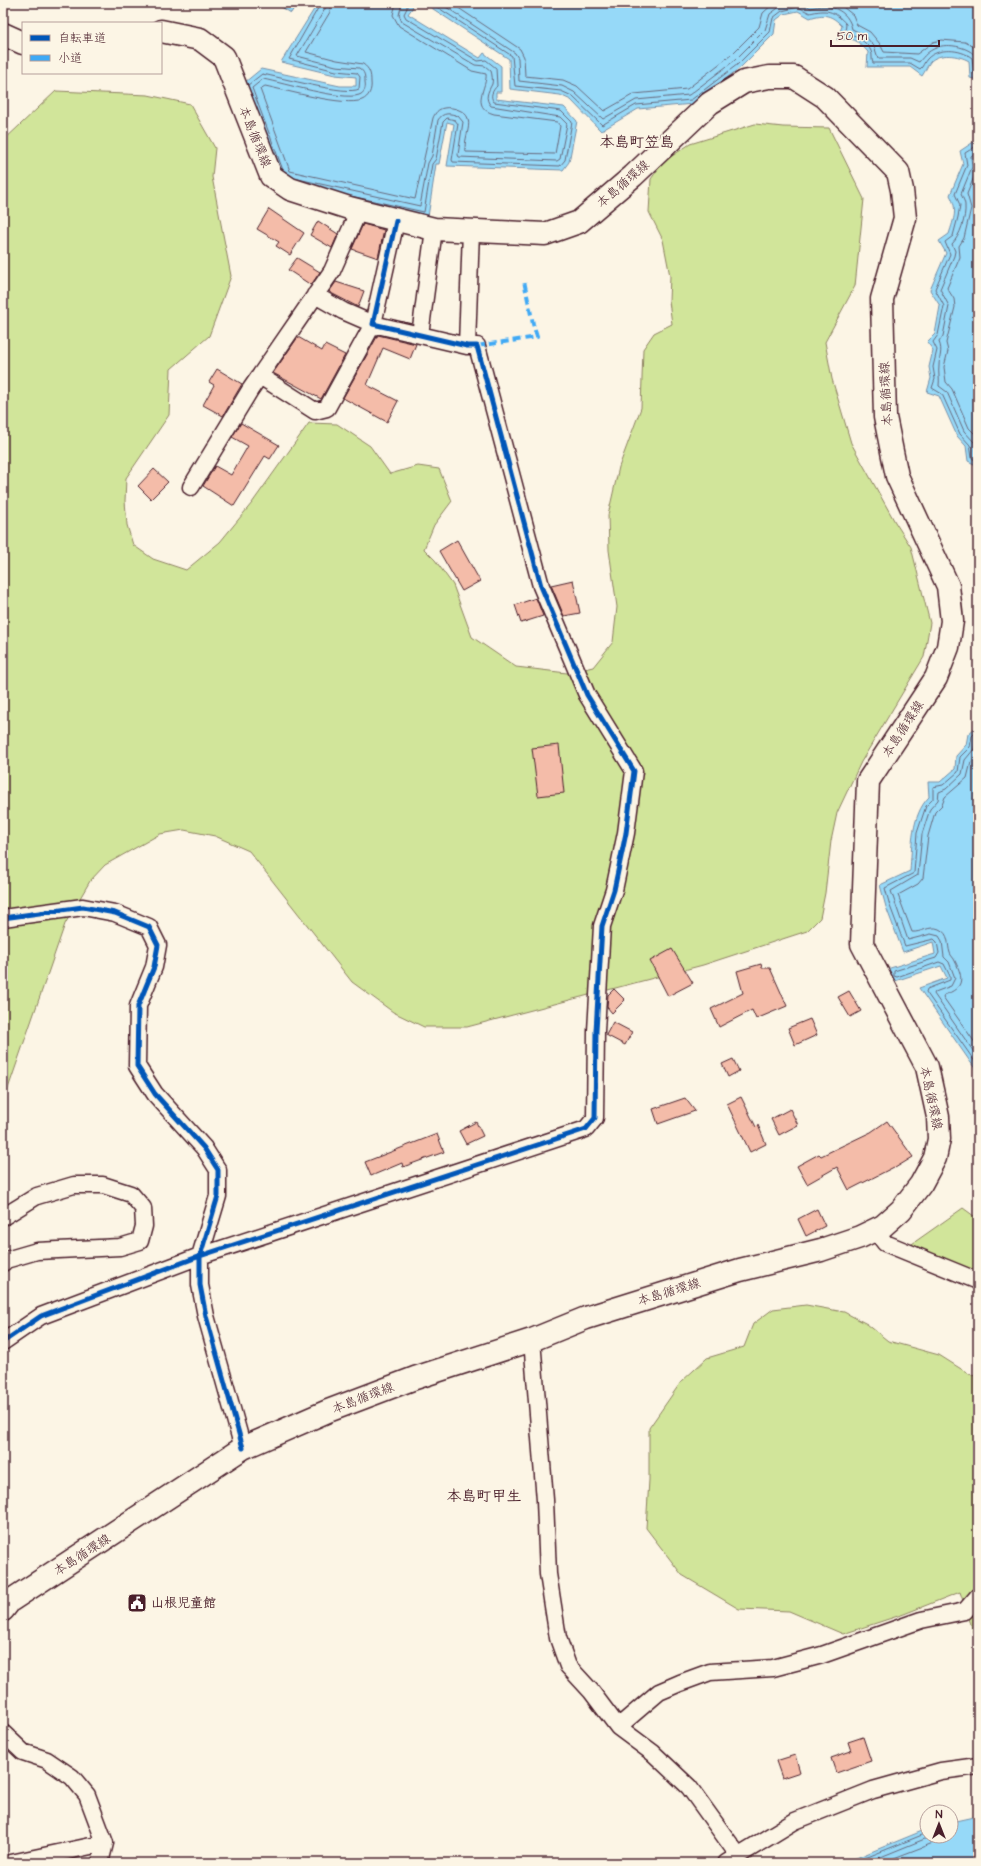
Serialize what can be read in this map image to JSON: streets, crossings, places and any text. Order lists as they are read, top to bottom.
{
  "streets": {
    "main road": ["本島循環線"]
  },
  "districts": ["本島町笠島", "本島町甲生"],
  "places": {
    "public building": ["山根児童館"]
  },
  "legend": ["自転車道", "小道"],
  "scale_bar": "50 m",
  "north": "top"
}
